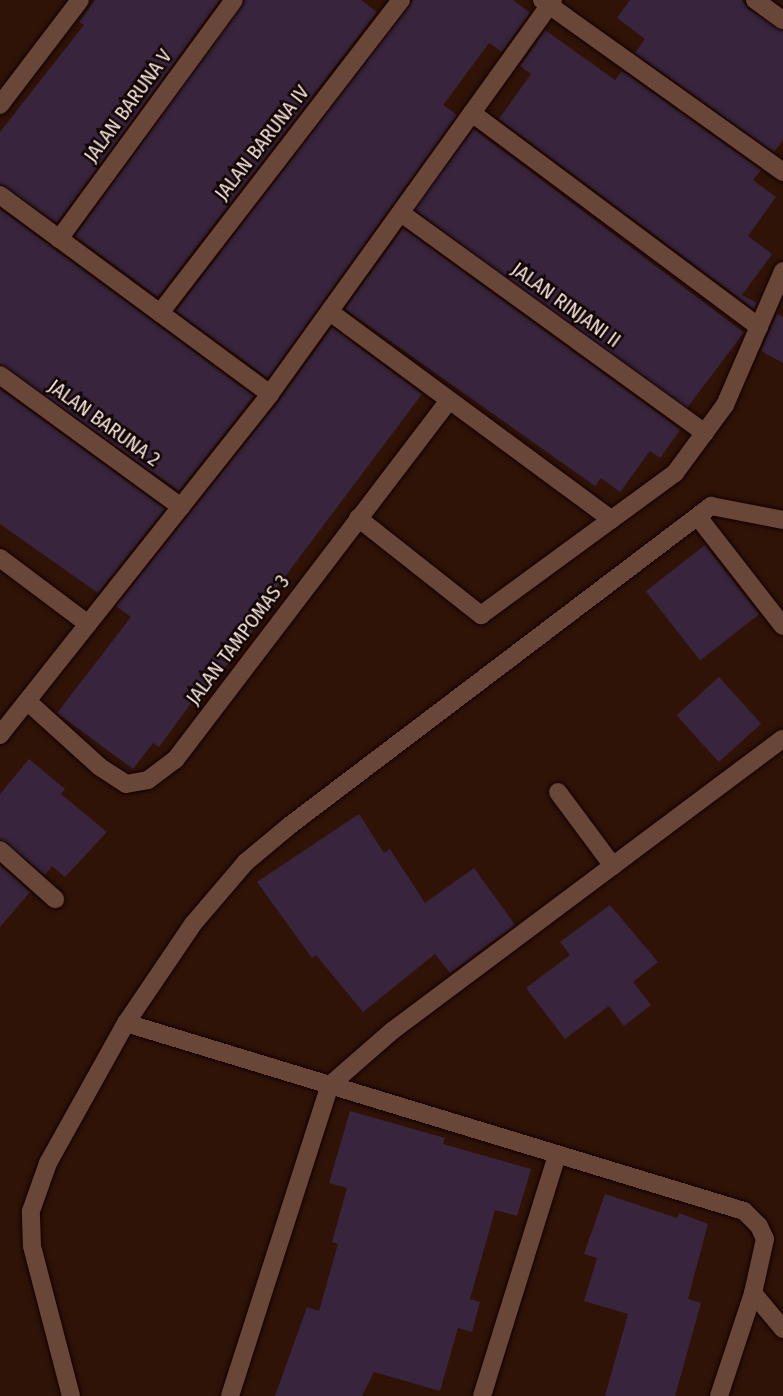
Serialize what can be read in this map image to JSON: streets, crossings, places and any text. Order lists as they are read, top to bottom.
{
  "streets": {
    "street": [
      "JALAN BARUNA V",
      "JALAN BARUNA IV",
      "JALAN RINJANI II",
      "JALAN BARUNA 2",
      "JALAN TAMPOMAS 3"
    ]
  }
}
